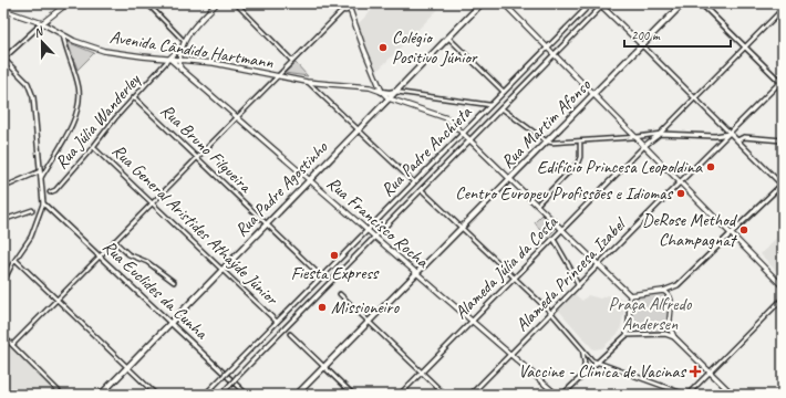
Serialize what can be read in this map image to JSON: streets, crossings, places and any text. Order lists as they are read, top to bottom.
{
  "streets": {
    "main road": [
      "Avenida Cândido Hartmann",
      "Rua Júlia Wanderley",
      "Rua Martim Afonso",
      "Rua Padre Agostinho",
      "Rua Francisco Rocha"
    ],
    "street": [
      "Rua Bruno Filgueira",
      "Rua Padre Anchieta",
      "Rua General Aristides Athaýde Júnior",
      "Alameda Júlia da Costa",
      "Alameda Princesa Izabel",
      "Rua Euclides da Cunha"
    ]
  },
  "crossings": [
    ["Avenida Cândido Hartmann", "Rua Júlia Wanderley"],
    ["Avenida Cândido Hartmann", "Rua Francisco Rocha"],
    ["Rua Júlia Wanderley", "Rua Bruno Filgueira"],
    ["Rua Júlia Wanderley", "Rua Francisco Rocha"],
    ["Rua Júlia Wanderley", "Rua General Aristides Athaýde Júnior"],
    ["Rua Martim Afonso", "Rua Francisco Rocha"],
    ["Rua Bruno Filgueira", "Rua Padre Agostinho"],
    ["Rua Padre Anchieta", "Rua Francisco Rocha"],
    ["Rua Padre Anchieta", "Rua General Aristides Athaýde Júnior"],
    ["Rua Padre Agostinho", "Rua Francisco Rocha"],
    ["Rua Padre Agostinho", "Rua General Aristides Athaýde Júnior"],
    ["Rua Padre Agostinho", "Rua Euclides da Cunha"],
    ["Rua Francisco Rocha", "Alameda Júlia da Costa"],
    ["Rua Francisco Rocha", "Alameda Princesa Izabel"]
  ],
  "parks": ["Praça Alfredo Andersen"],
  "places": {
    "other": [
      "Colégio Positivo Júnior",
      "Edifício Princesa Leopoldina",
      "Centro Europeu Profissões e Idiomas",
      "DeRose Method Champagnat",
      "Fiesta Express",
      "Missioneiro"
    ],
    "health": ["Vaccine - Clinica de Vacinas"]
  },
  "scale_bar": "200 m",
  "north": "top"
}
